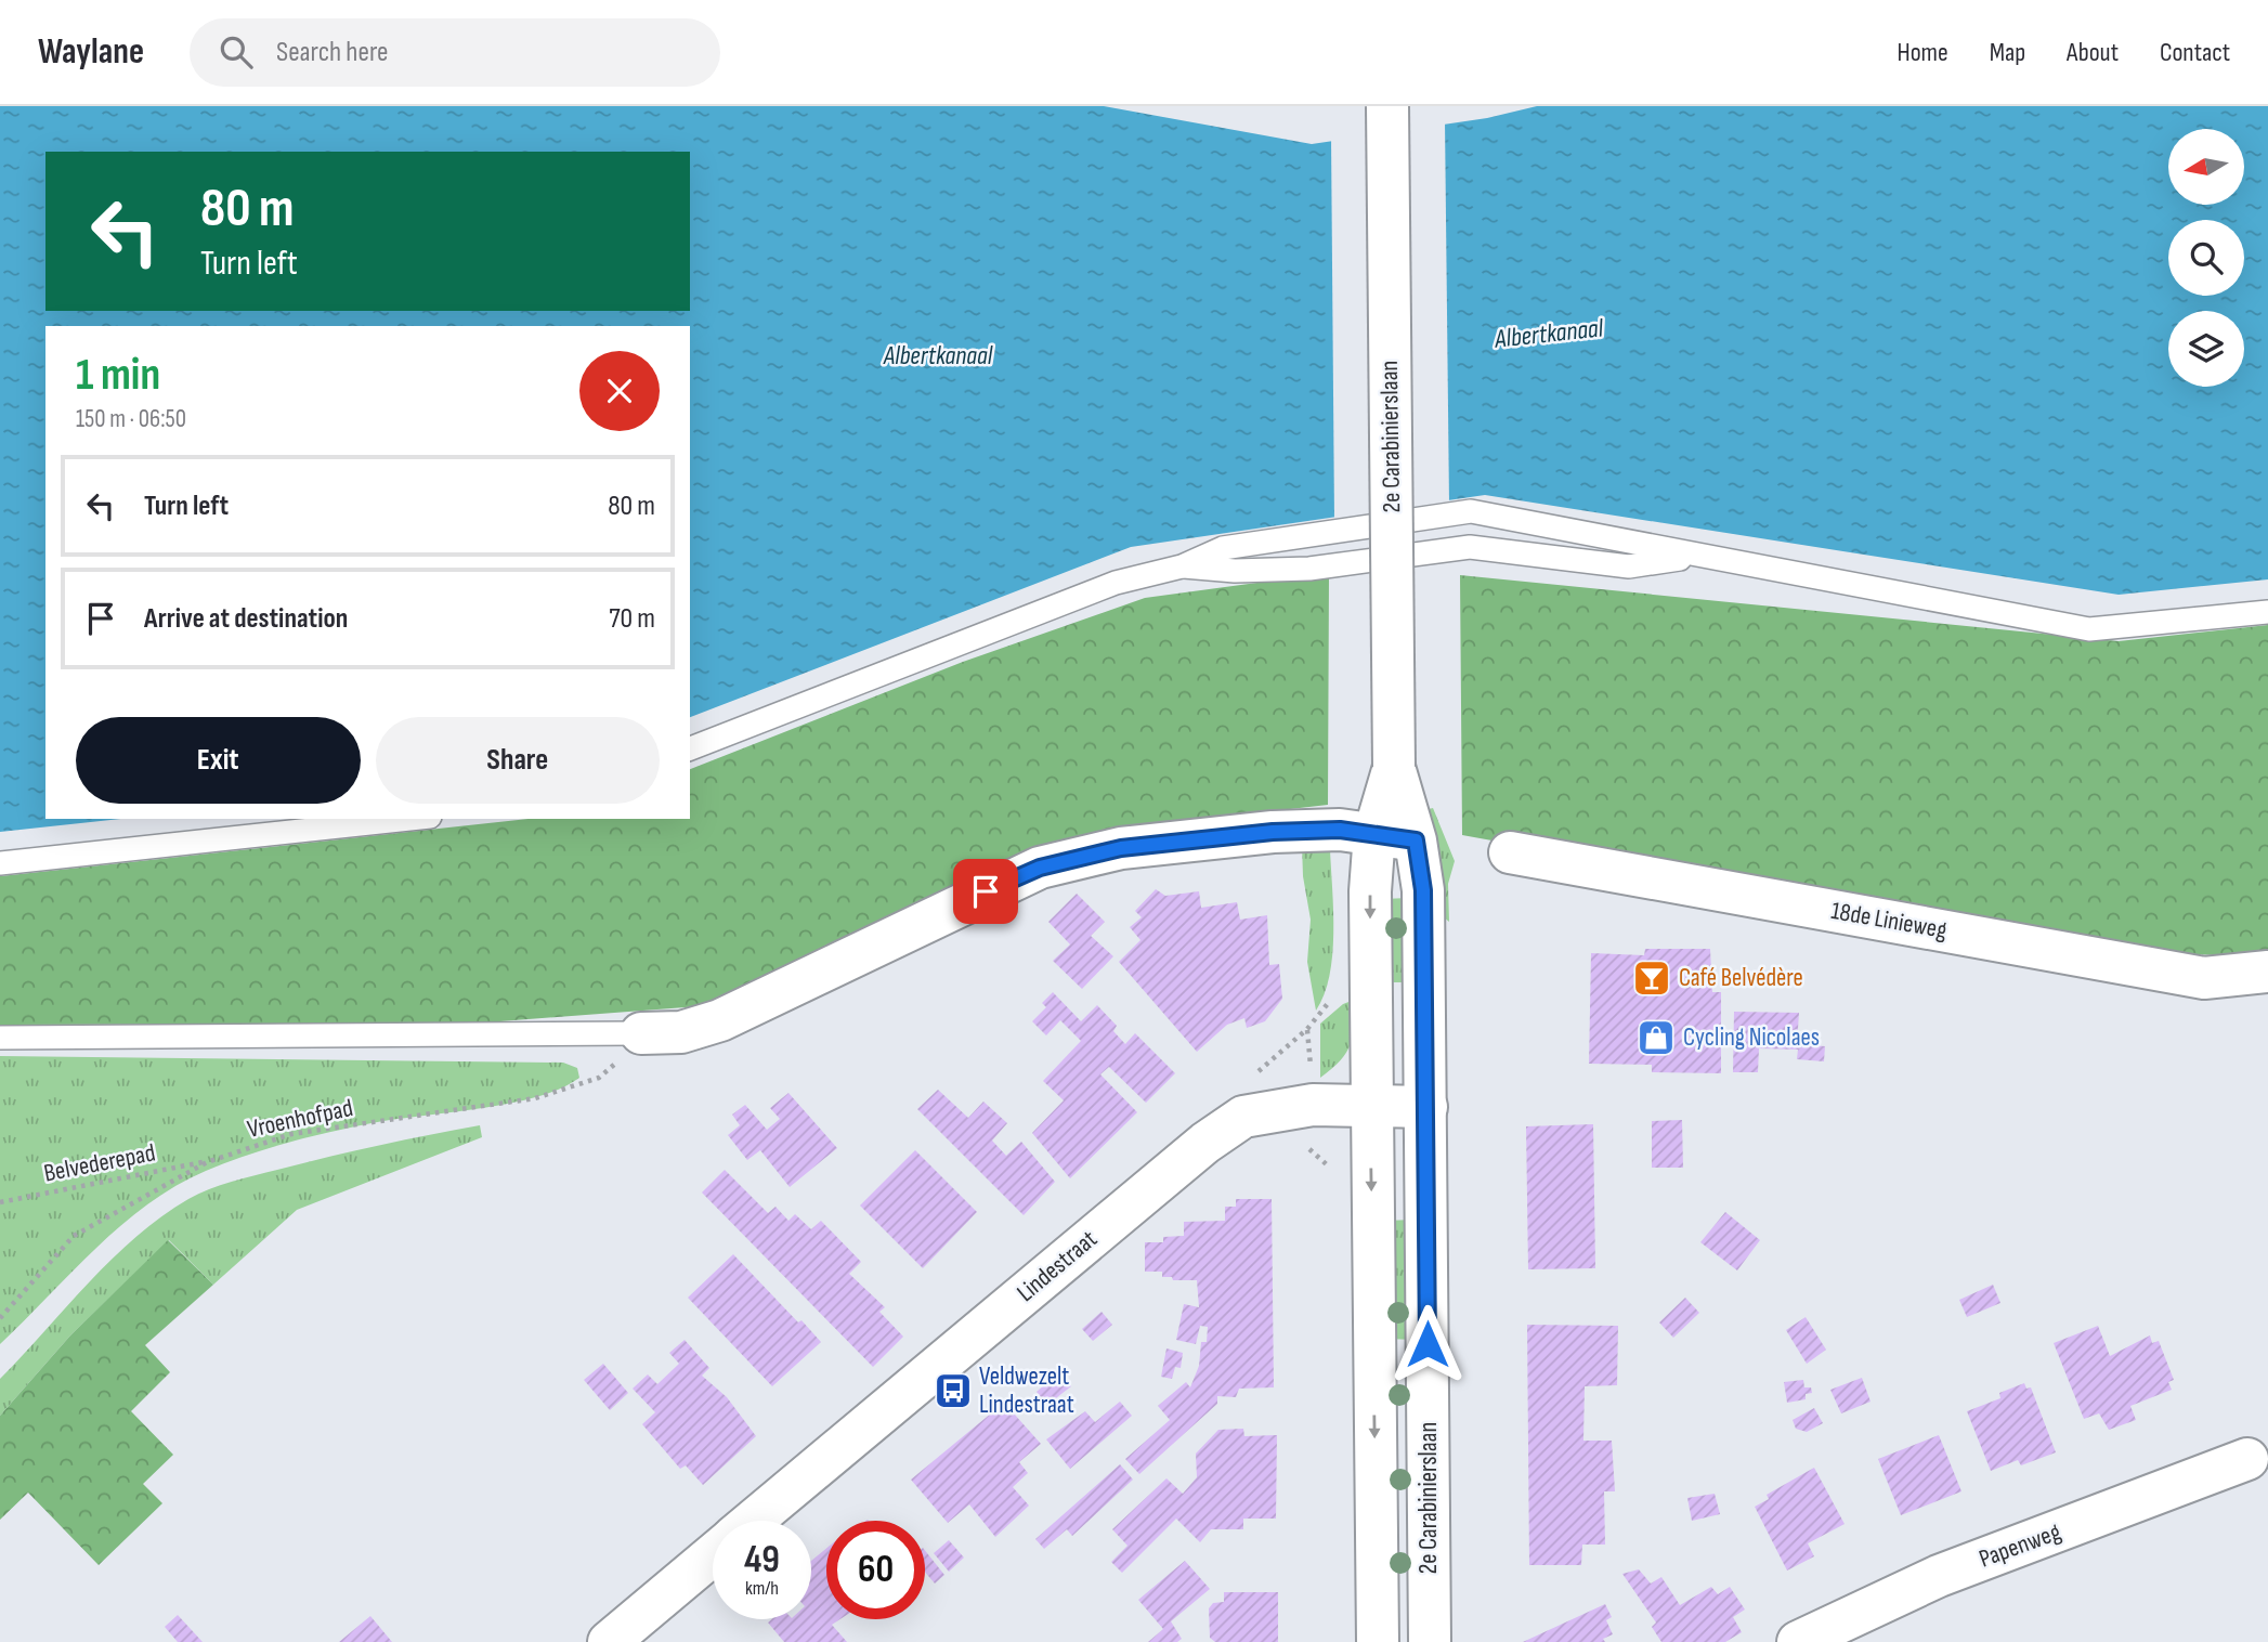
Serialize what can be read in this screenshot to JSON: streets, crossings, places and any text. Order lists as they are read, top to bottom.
{
  "streets": {
    "street": [
      "2e Carabinierslaan",
      "18de Linieweg",
      "Lindestraat",
      "Papenweg"
    ],
    "path": ["Vroenhofpad", "Belvederepad"]
  },
  "crossings": [
    ["2e Carabinierslaan", "Lindestraat"],
    ["Vroenhofpad", "Belvederepad"]
  ],
  "water": ["Albertkanaal"],
  "places": {
    "bar": ["Café Belvédère"],
    "shop": ["Cycling Nicolaes"],
    "bus stop": ["Veldwezelt Lindestraat"]
  },
  "north": "left",
  "page": {
    "header": "Waylane",
    "search": "Search here",
    "nav": [
      "Home",
      "Map",
      "About",
      "Contact"
    ],
    "turn": ["80 m", "Turn left"],
    "heading": ["1 min", "150 m · 06:50"],
    "list": [
      {
        "name": "Turn left",
        "value": "80 m"
      },
      {
        "name": "Arrive at destination",
        "value": "70 m"
      }
    ],
    "buttons": ["Exit", "Share"],
    "speed": "49 km/h",
    "limit": "60"
  }
}
